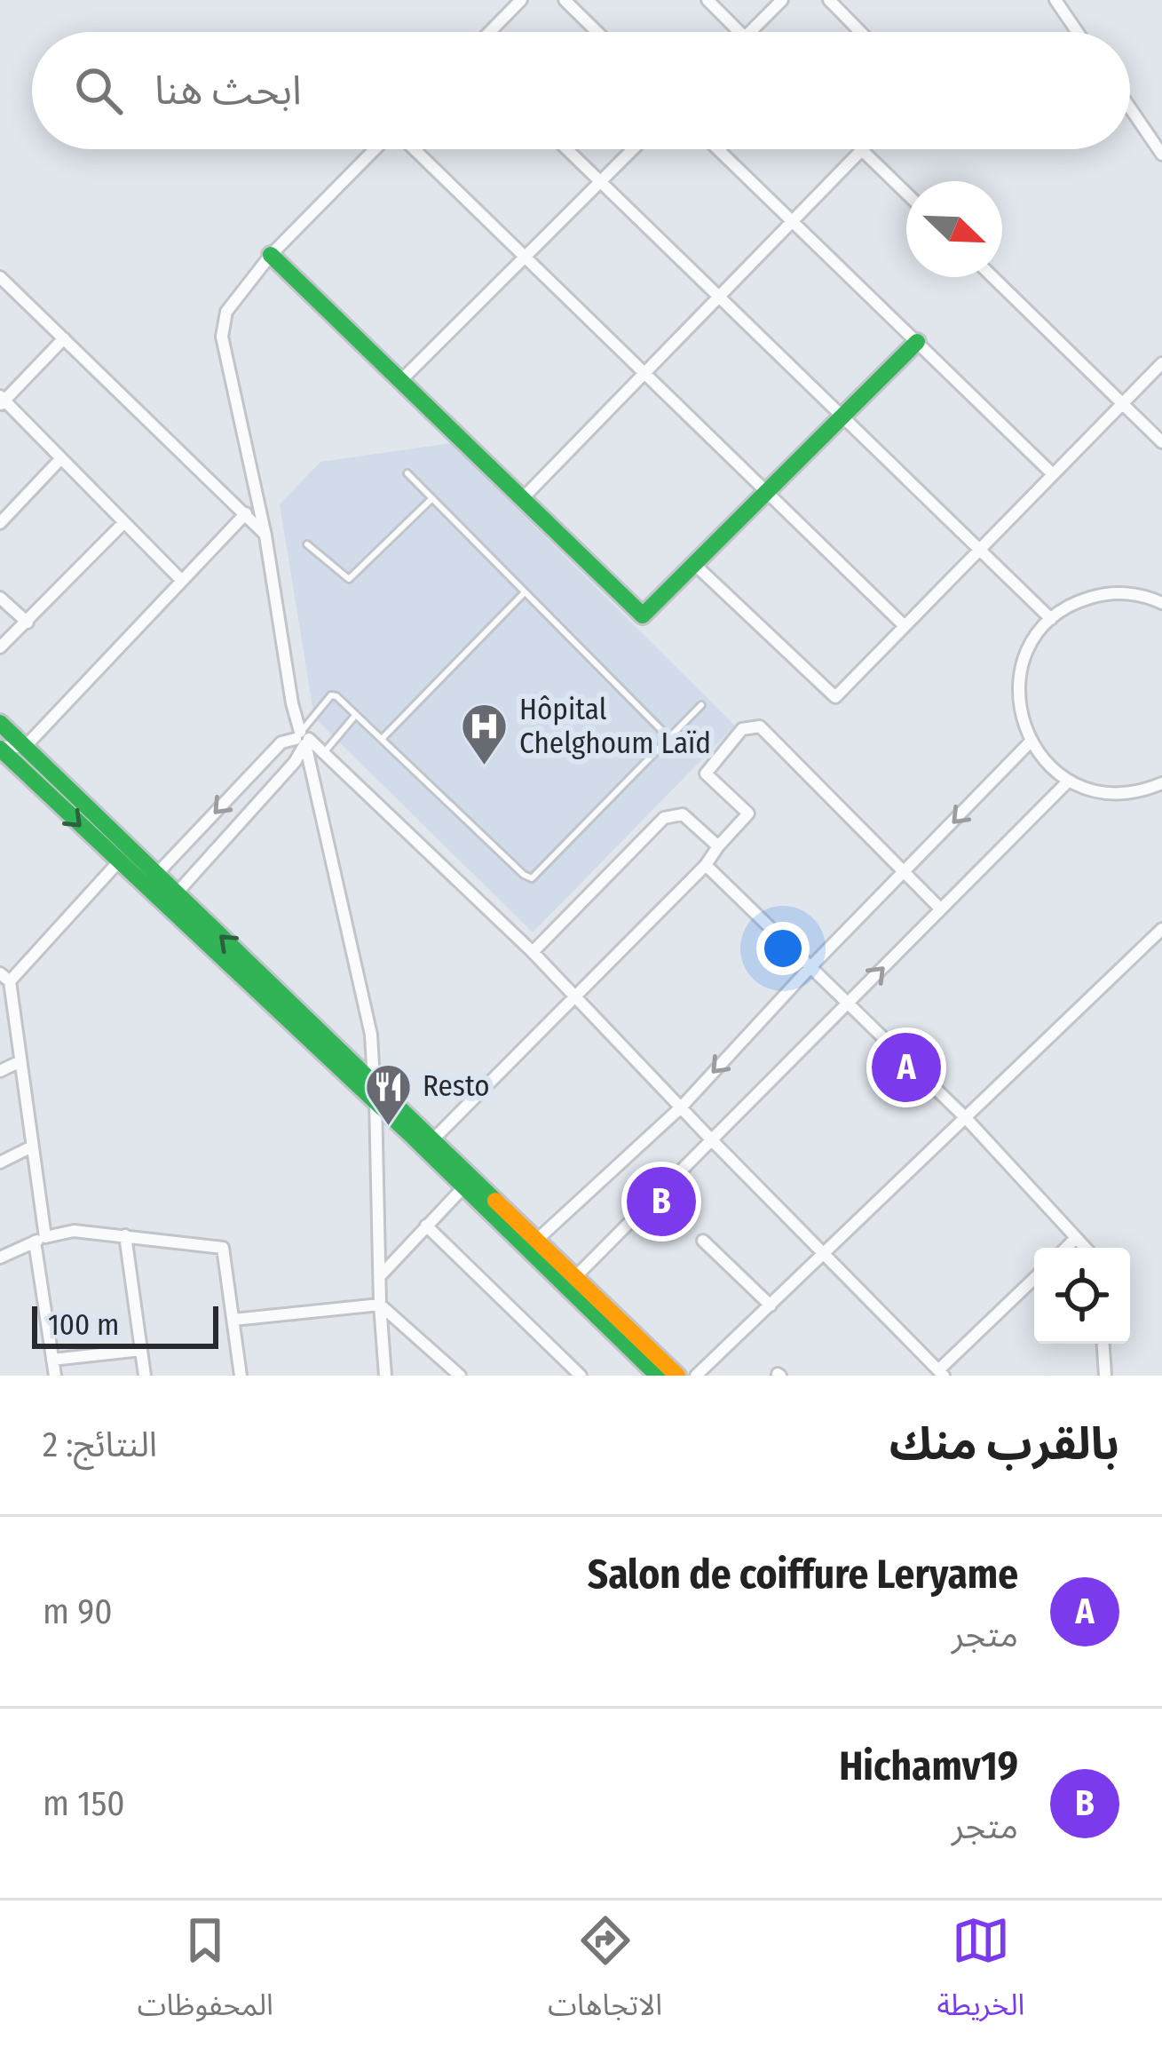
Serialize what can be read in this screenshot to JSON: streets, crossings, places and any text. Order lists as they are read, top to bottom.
{
  "places": {
    "hospital": ["Hôpital Chelghoum Laïd"],
    "restaurant": ["Resto"]
  },
  "scale_bar": "100 m",
  "north": "bottom right",
  "page": {
    "search": "ابحث هنا",
    "pins": ["A", "B"],
    "scale": "100 m",
    "heading": ["بالقرب منك", "النتائج: 2"],
    "list": [
      {
        "mark": "A",
        "name": "Salon de coiffure Leryame",
        "note": "متجر",
        "value": "90 m"
      },
      {
        "mark": "B",
        "name": "Hichamv19",
        "note": "متجر",
        "value": "150 m"
      }
    ],
    "nav": ["الخريطة", "الاتجاهات", "المحفوظات"]
  }
}
